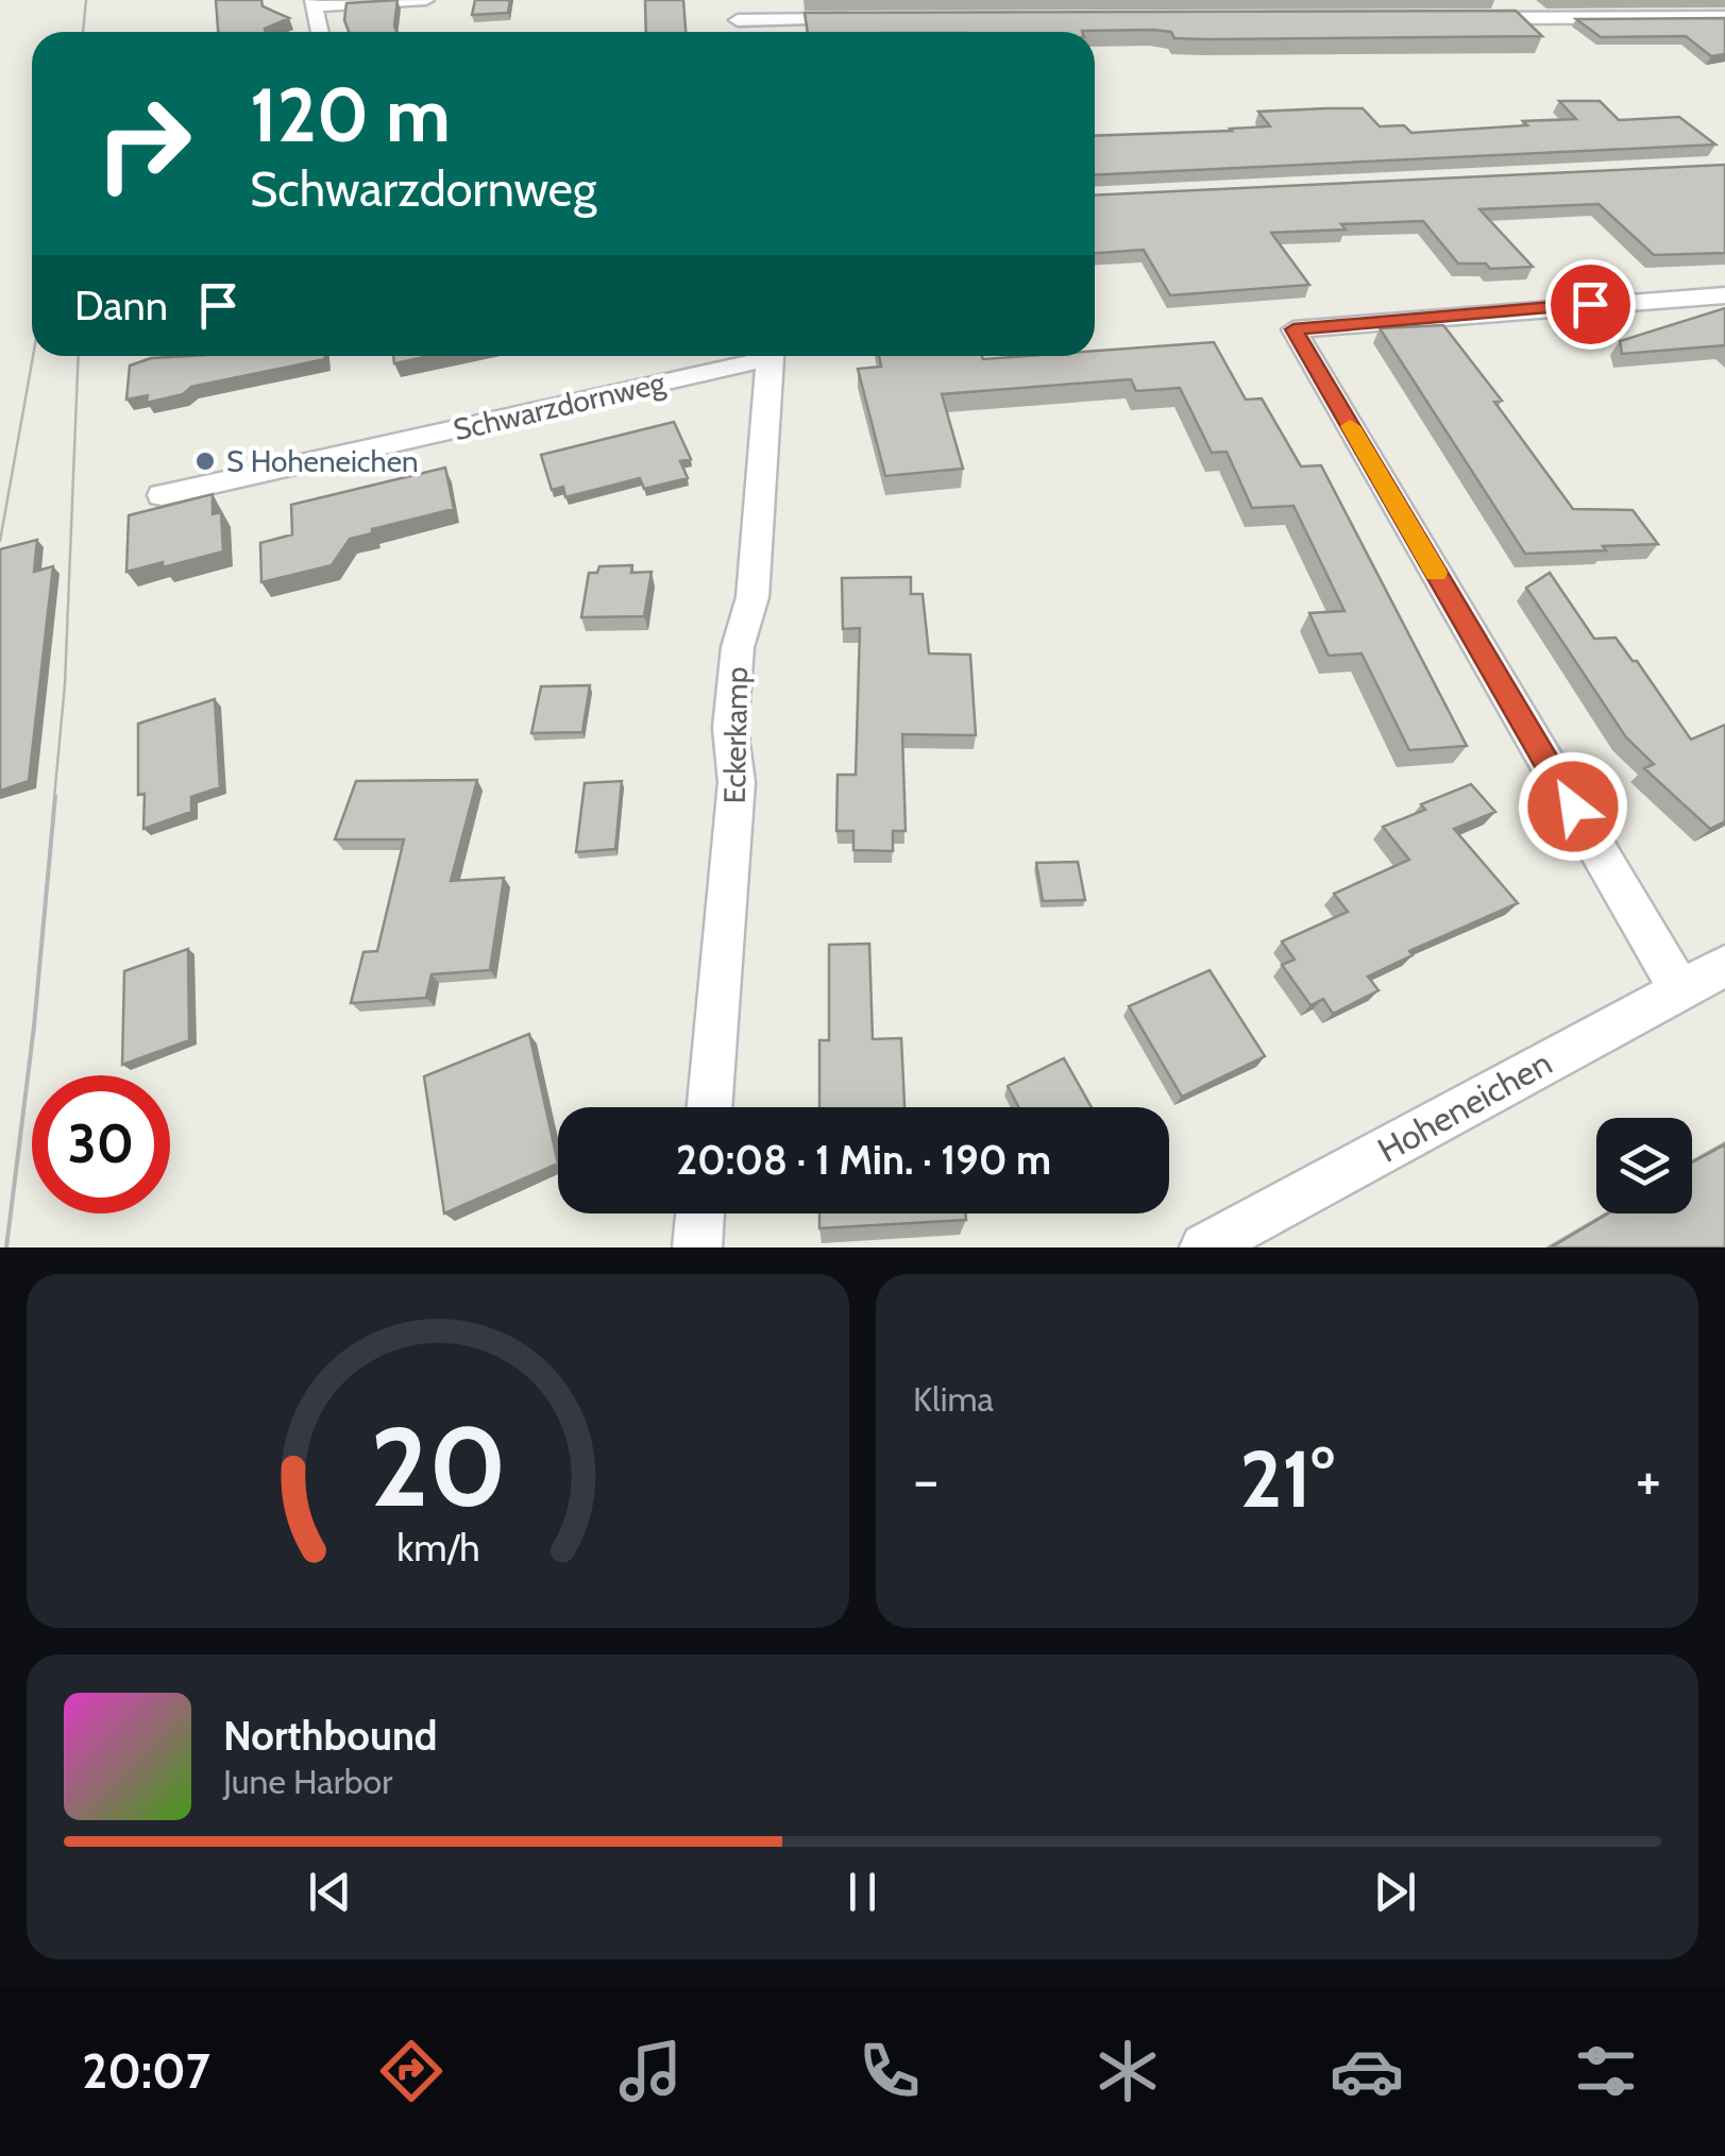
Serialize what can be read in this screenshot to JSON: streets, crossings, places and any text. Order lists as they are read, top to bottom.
{
  "streets": {
    "street": ["Schwarzdornweg", "Eckerkamp", "Hoheneichen"]
  },
  "places": ["S Hoheneichen"],
  "page": {
    "turn": ["120 m", "Schwarzdornweg"],
    "then": "Dann",
    "limit": "30",
    "trip": "20:08 · 1 Min. · 190 m",
    "tile": "Klima",
    "heat": ["−", "21°", "+"],
    "song": ["Northbound", "June Harbor"],
    "tabs": "20:07",
    "gauge": ["20", "km/h"]
  }
}
